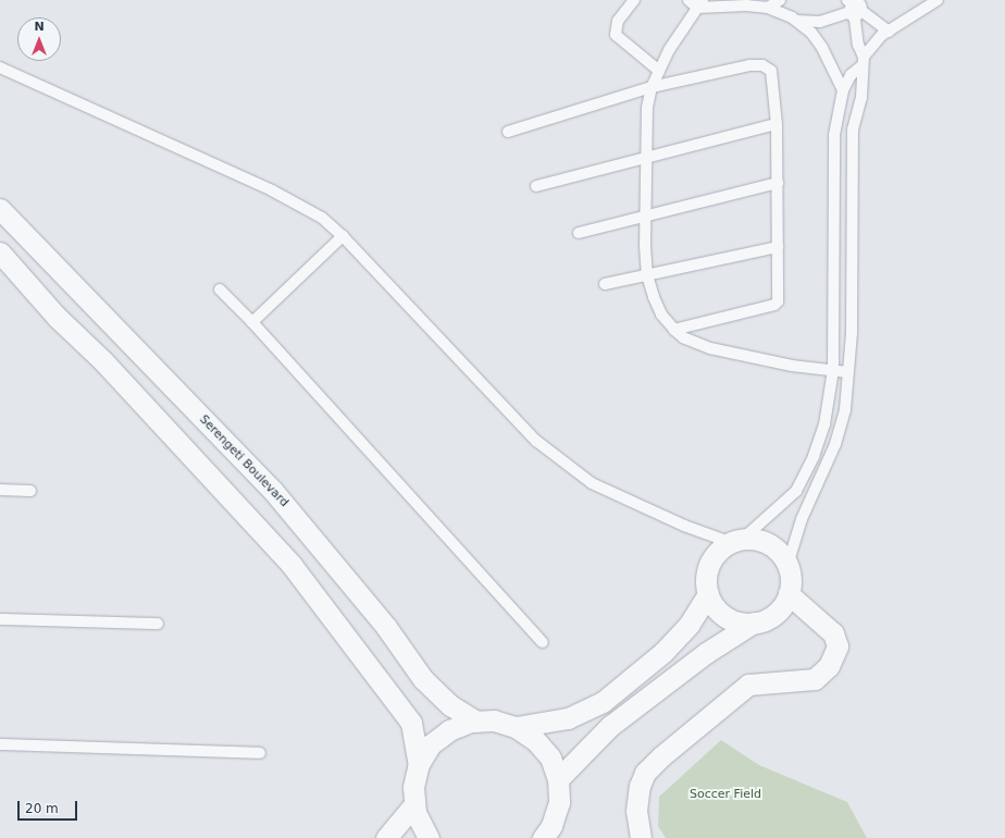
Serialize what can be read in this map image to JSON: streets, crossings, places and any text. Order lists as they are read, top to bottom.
{
  "streets": {
    "street": ["Serengeti Boulevard"]
  },
  "parks": ["Soccer Field"],
  "scale_bar": "20 m",
  "north": "top"
}
